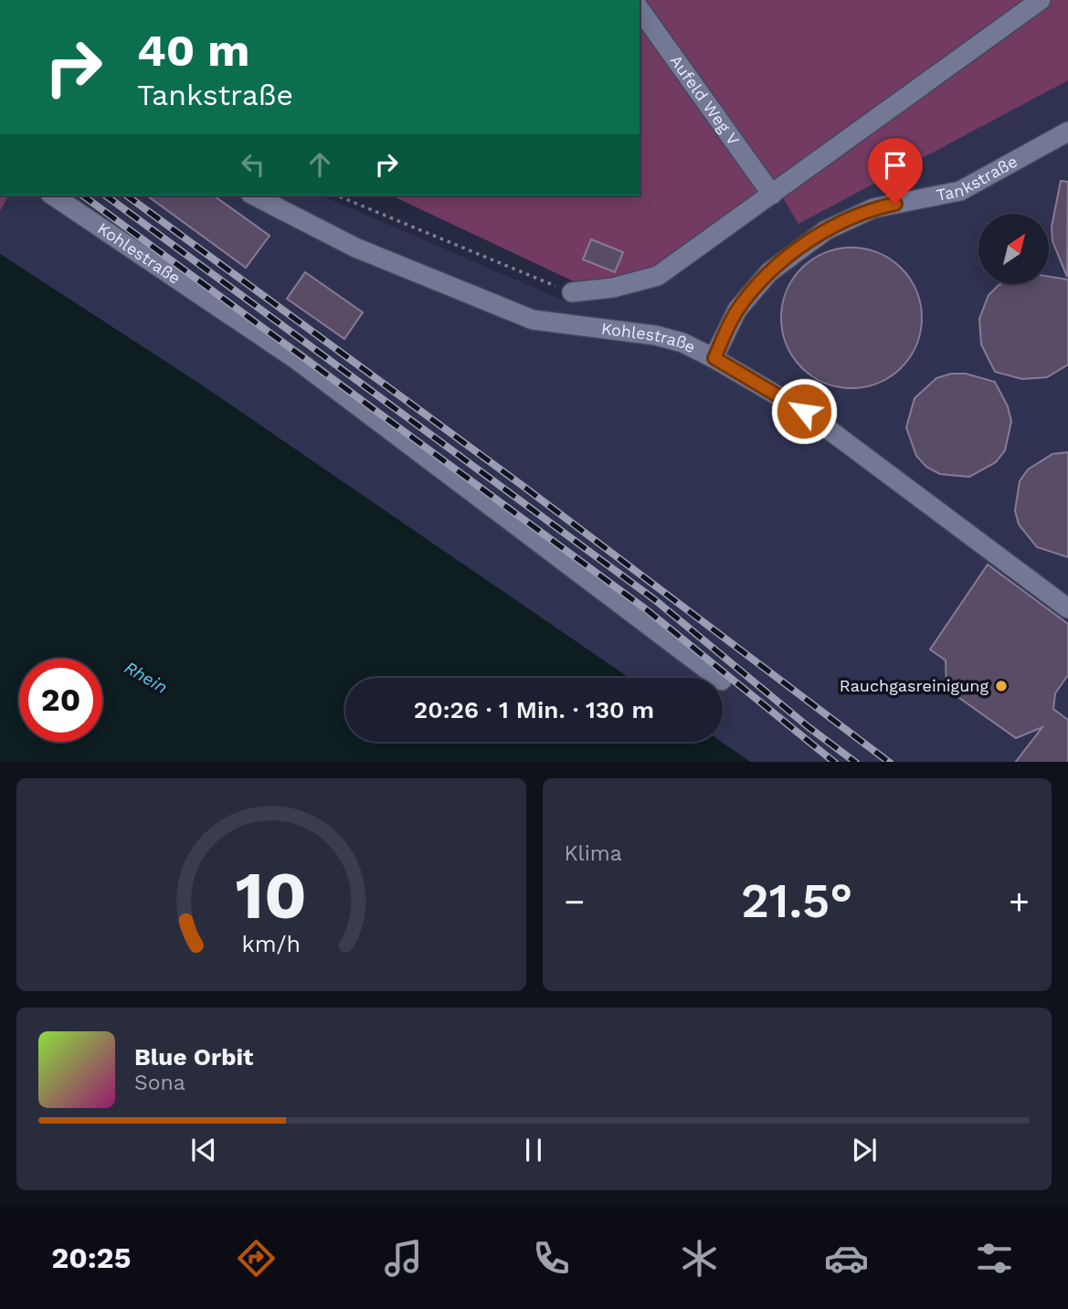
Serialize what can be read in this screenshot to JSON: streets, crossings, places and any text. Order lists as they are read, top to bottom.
{
  "streets": {
    "lane": ["Aufeld Weg V", "Tankstraße", "Kohlestraße"]
  },
  "crossings": [
    ["Tankstraße", "Kohlestraße"]
  ],
  "water": ["Rhein"],
  "places": ["Rauchgasreinigung"],
  "north": "top right",
  "page": {
    "turn": ["40 m", "Tankstraße"],
    "limit": "20",
    "trip": "20:26 · 1 Min. · 130 m",
    "tile": "Klima",
    "heat": ["−", "21.5°", "+"],
    "song": ["Blue Orbit", "Sona"],
    "tabs": "20:25",
    "gauge": ["10", "km/h"]
  }
}
